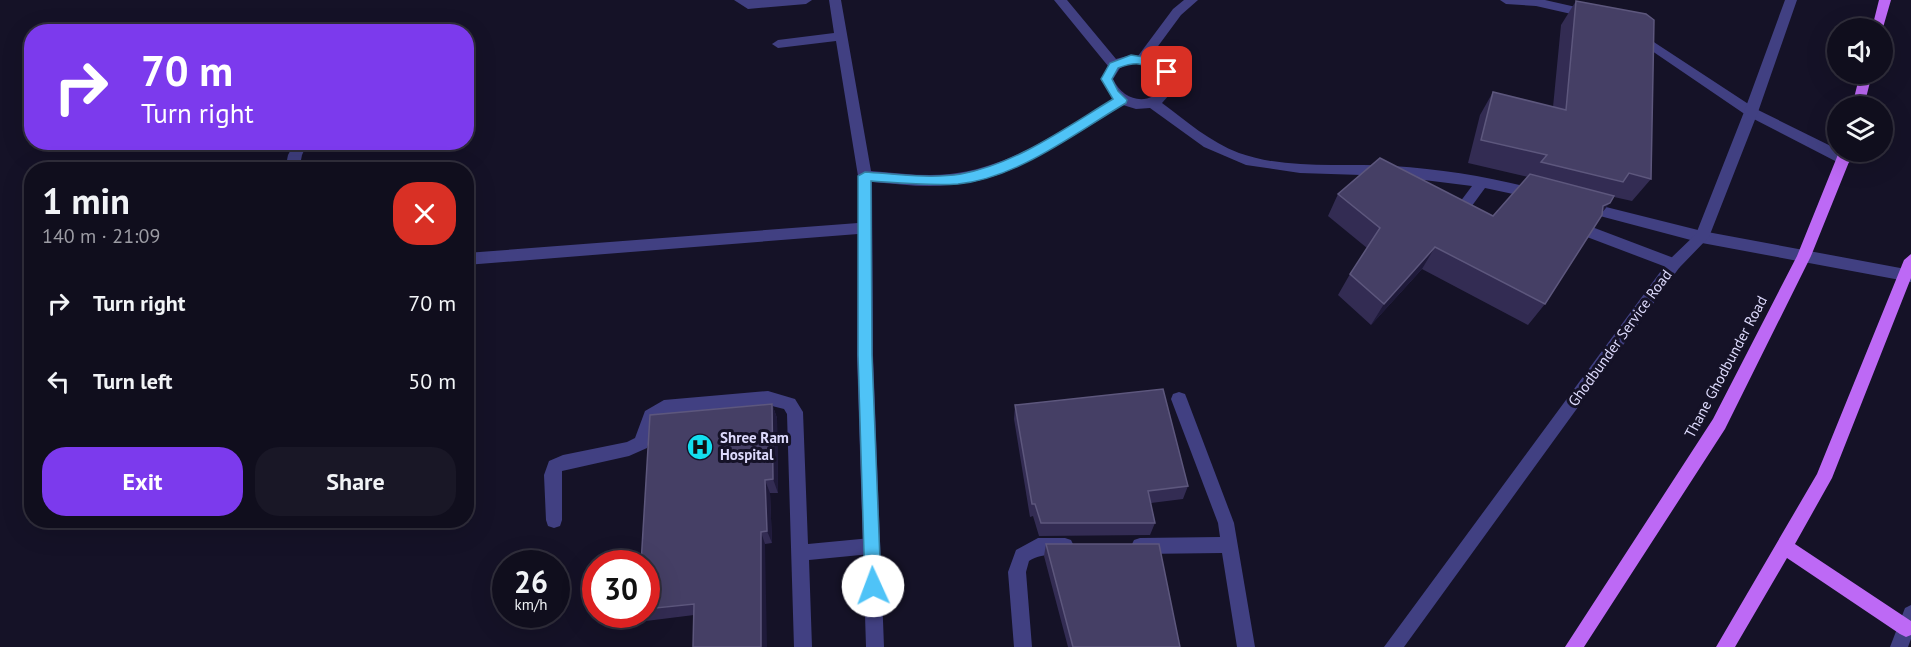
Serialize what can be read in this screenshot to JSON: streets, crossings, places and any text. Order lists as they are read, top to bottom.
{
  "streets": {
    "main road": ["Thane Ghodbunder Road"],
    "street": ["Ghodbunder Service Road"]
  },
  "places": {
    "hospital": ["Shree Ram Hospital"]
  },
  "page": {
    "turn": ["70 m", "Turn right"],
    "heading": ["1 min", "140 m · 21:09"],
    "list": [
      {
        "name": "Turn right",
        "value": "70 m"
      },
      {
        "name": "Turn left",
        "value": "50 m"
      }
    ],
    "buttons": ["Exit", "Share"],
    "speed": "26 km/h",
    "limit": "30"
  }
}
